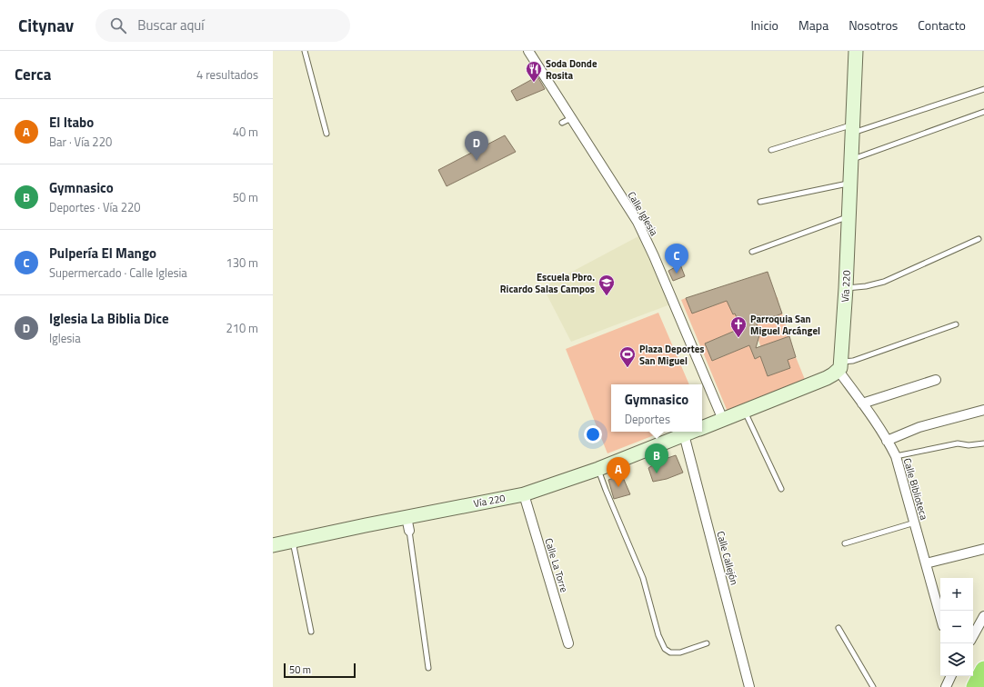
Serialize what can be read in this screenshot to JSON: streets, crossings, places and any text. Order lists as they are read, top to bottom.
{
  "streets": {
    "main road": ["Vía 220"],
    "street": [
      "Calle Iglesia",
      "Calle Biblioteca",
      "Calle Callejón",
      "Calle La Torre"
    ]
  },
  "crossings": [
    ["Calle Iglesia", "Vía 220"],
    ["Vía 220", "Calle Biblioteca"],
    ["Vía 220", "Calle Callejón"],
    ["Vía 220", "Calle La Torre"]
  ],
  "places": {
    "restaurant": ["Soda Donde Rosita"],
    "school or university": ["Escuela Pbro. Ricardo Salas Campos"],
    "church": ["Parroquia San Miguel Arcángel"],
    "sports": ["Plaza Deportes San Miguel"]
  },
  "scale_bar": "50 m",
  "page": {
    "header": "Citynav",
    "search": "Buscar aquí",
    "nav": [
      "Inicio",
      "Mapa",
      "Nosotros",
      "Contacto"
    ],
    "heading": ["Cerca", "4 resultados"],
    "list": [
      {
        "mark": "A",
        "name": "El Itabo",
        "note": "Bar · Vía 220",
        "value": "40 m"
      },
      {
        "mark": "B",
        "name": "Gymnasico",
        "note": "Deportes · Vía 220",
        "value": "50 m"
      },
      {
        "mark": "C",
        "name": "Pulpería El Mango",
        "note": "Supermercado · Calle Iglesia",
        "value": "130 m"
      },
      {
        "mark": "D",
        "name": "Iglesia La Biblia Dice",
        "note": "Iglesia",
        "value": "210 m"
      }
    ],
    "pins": [
      "D",
      "C",
      "B",
      "A"
    ],
    "popup": ["Gymnasico", "Deportes"],
    "map_buttons": ["+", "−"],
    "scale": "50 m"
  }
}
